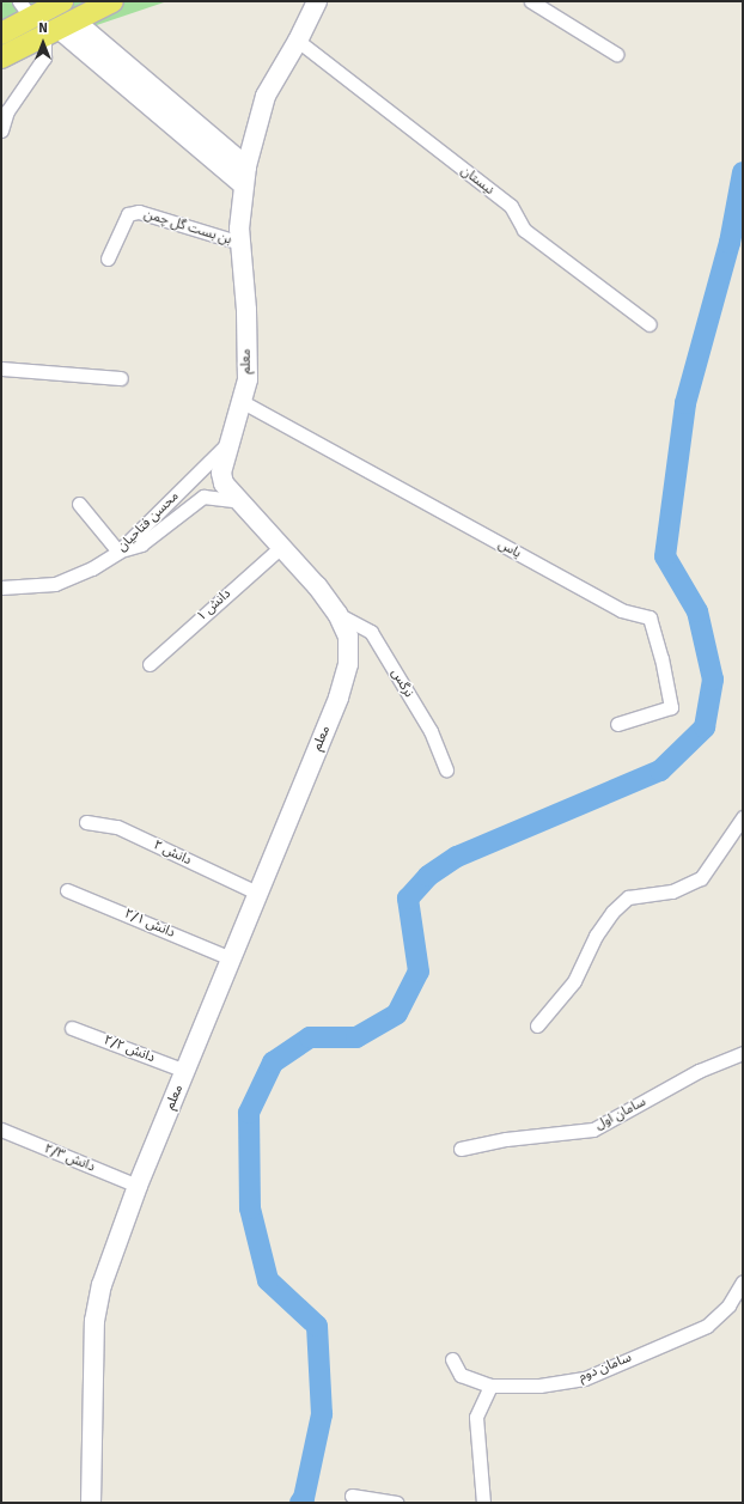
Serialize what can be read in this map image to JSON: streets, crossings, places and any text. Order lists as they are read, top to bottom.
{
  "streets": {
    "main road": ["معلم"],
    "street": [
      "نیستان",
      "بن بست گل چمن",
      "محسن فتاحیان",
      "یاس",
      "دانش ۱",
      "نرگس",
      "دانش ۲",
      "دانش ۲/۱",
      "دانش ۲/۲",
      "سامان اول",
      "دانش ۲/۳",
      "سامان دوم"
    ]
  },
  "crossings": [
    ["نیستان", "معلم"],
    ["بن بست گل چمن", "معلم"],
    ["معلم", "محسن فتاحیان"],
    ["معلم", "یاس"],
    ["معلم", "دانش ۱"],
    ["معلم", "نرگس"],
    ["معلم", "دانش ۲"],
    ["معلم", "دانش ۲/۱"],
    ["معلم", "دانش ۲/۲"],
    ["معلم", "دانش ۲/۳"]
  ],
  "north": "top"
}
